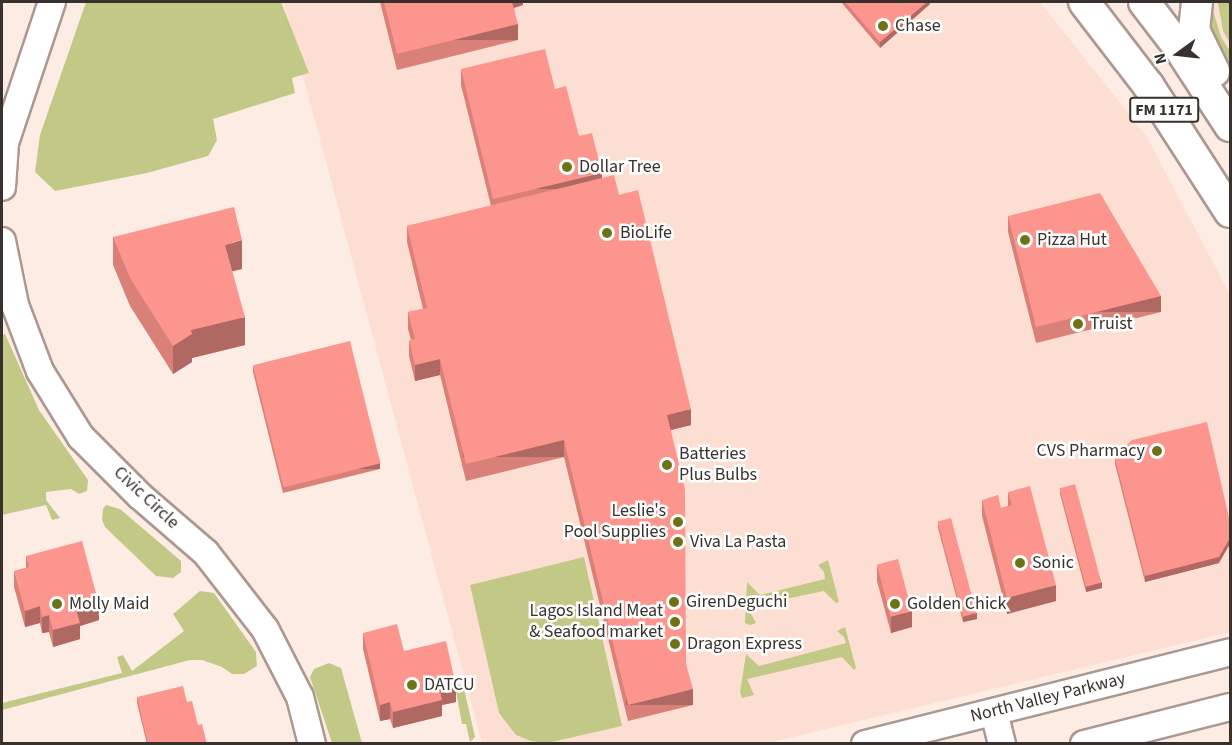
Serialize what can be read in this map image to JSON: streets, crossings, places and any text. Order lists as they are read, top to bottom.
{
  "streets": {
    "main road": ["FM 1171"],
    "street": ["Civic Circle", "North Valley Parkway"]
  },
  "places": [
    "Chase",
    "Dollar Tree",
    "BioLife",
    "Pizza Hut",
    "Truist",
    "CVS Pharmacy",
    "Batteries Plus Bulbs",
    "Leslie's Pool Supplies",
    "Viva La Pasta",
    "Sonic",
    "GirenDeguchi",
    "Molly Maid",
    "Golden Chick",
    "Lagos Island Meat & Seafood market",
    "Dragon Express",
    "DATCU"
  ],
  "north": "left"
}
